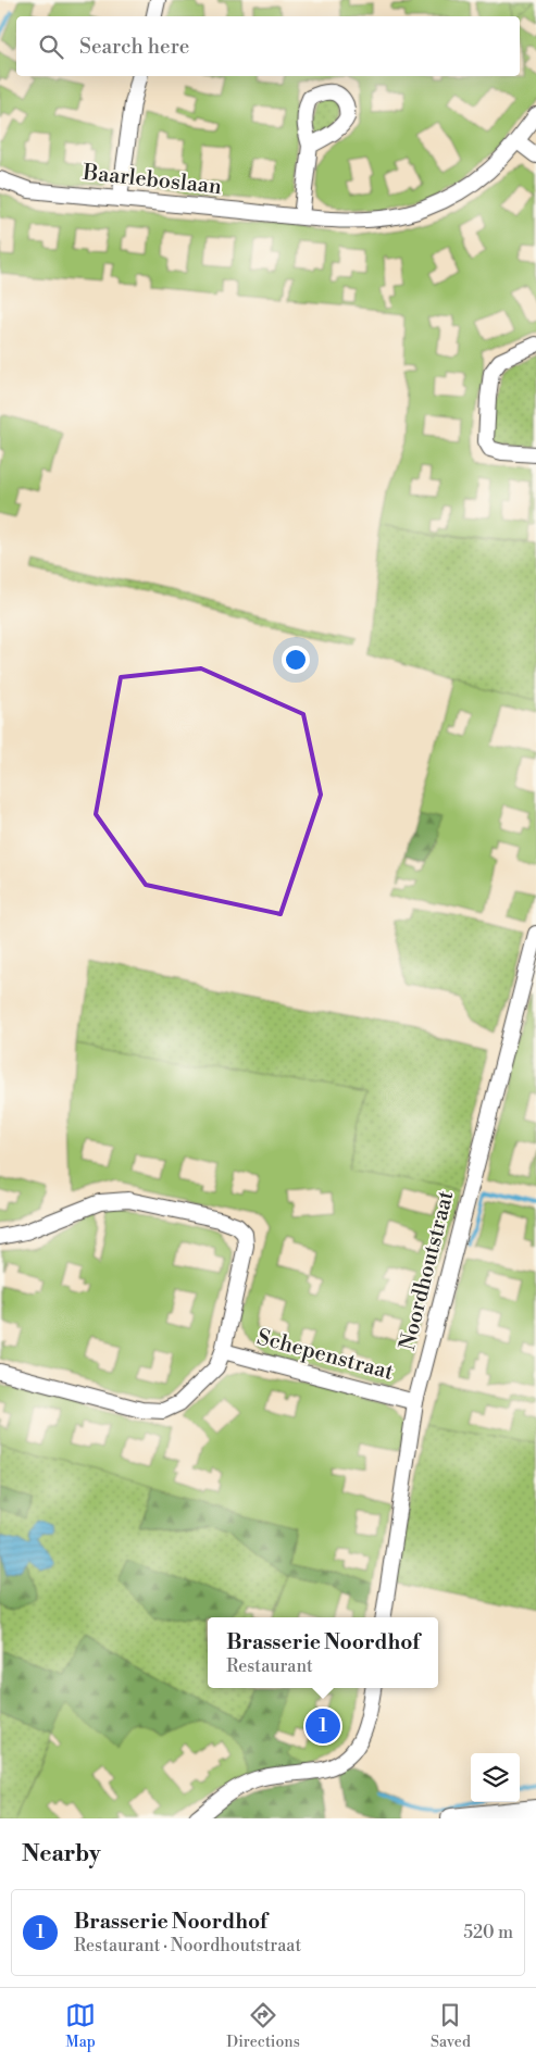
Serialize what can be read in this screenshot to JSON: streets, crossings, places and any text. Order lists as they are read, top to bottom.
{
  "streets": {
    "street": ["Baarleboslaan", "Noordhoutstraat", "Schepenstraat"]
  },
  "crossings": [
    ["Noordhoutstraat", "Schepenstraat"]
  ],
  "page": {
    "search": "Search here",
    "popup": ["Brasserie Noordhof", "Restaurant"],
    "pins": "1",
    "heading": "Nearby",
    "list": [
      {
        "mark": "1",
        "name": "Brasserie Noordhof",
        "note": "Restaurant · Noordhoutstraat",
        "value": "520 m"
      }
    ],
    "nav": ["Map", "Directions", "Saved"]
  }
}
